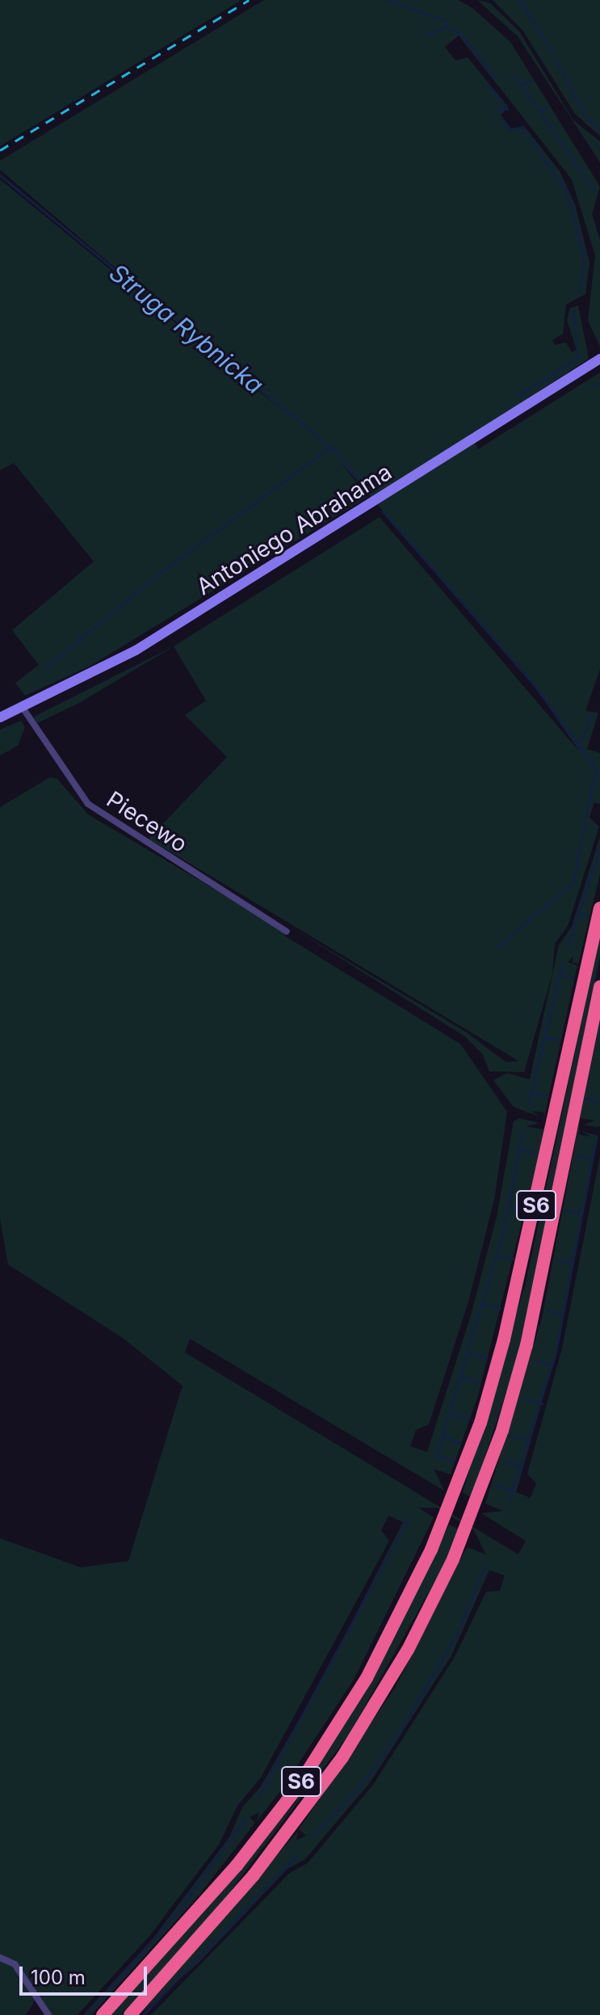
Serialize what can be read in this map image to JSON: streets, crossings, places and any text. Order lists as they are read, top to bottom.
{
  "streets": {
    "highway": ["S6"],
    "main road": ["Antoniego Abrahama"],
    "street": ["Piecewo"]
  },
  "crossings": [
    ["Antoniego Abrahama", "Piecewo"]
  ],
  "water": ["Struga Rybnicka"],
  "scale_bar": "100 m"
}
